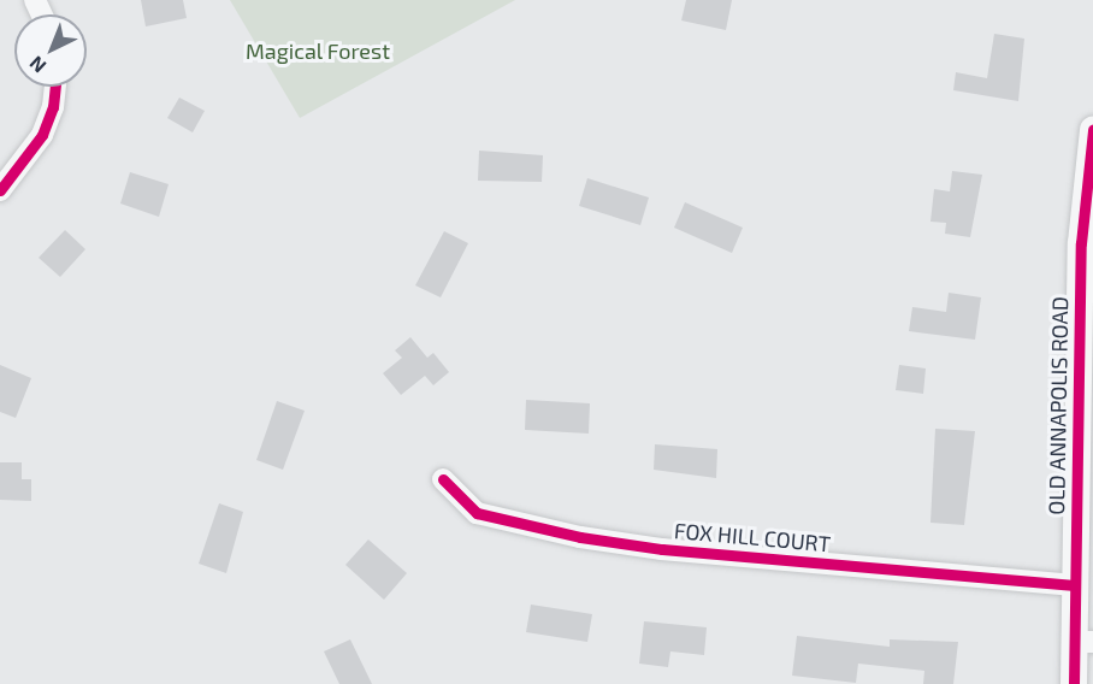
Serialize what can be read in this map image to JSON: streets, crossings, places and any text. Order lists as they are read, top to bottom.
{
  "streets": {
    "street": ["OLD ANNAPOLIS ROAD", "FOX HILL COURT"]
  },
  "crossings": [
    ["OLD ANNAPOLIS ROAD", "FOX HILL COURT"]
  ],
  "parks": ["Magical Forest"],
  "north": "bottom left"
}
